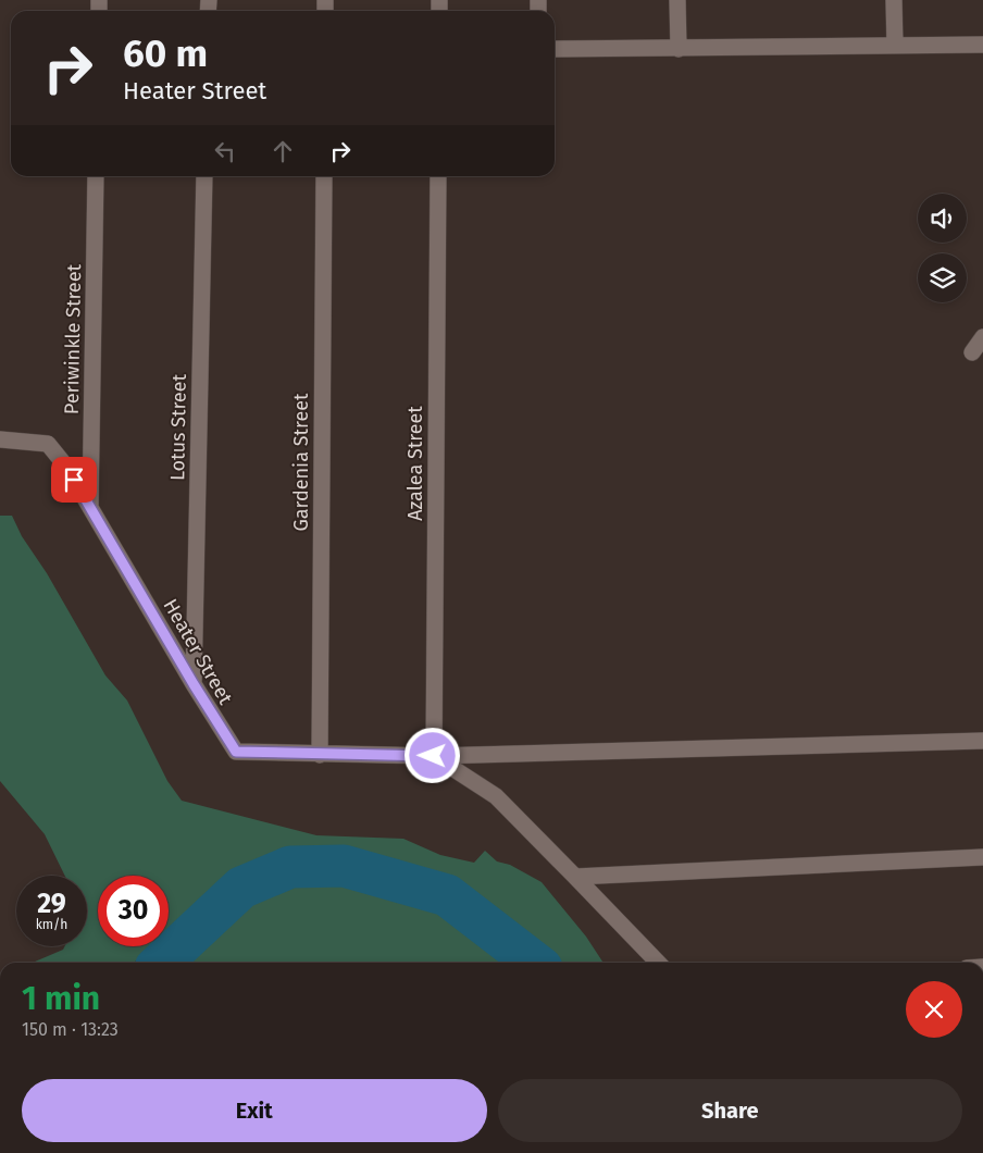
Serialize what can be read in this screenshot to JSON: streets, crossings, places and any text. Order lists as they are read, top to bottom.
{
  "streets": {
    "street": [
      "Periwinkle Street",
      "Lotus Street",
      "Gardenia Street",
      "Azalea Street",
      "Heater Street"
    ]
  },
  "crossings": [
    ["Periwinkle Street", "Heater Street"],
    ["Lotus Street", "Heater Street"],
    ["Gardenia Street", "Heater Street"],
    ["Azalea Street", "Heater Street"]
  ],
  "page": {
    "turn": ["60 m", "Heater Street"],
    "speed": "29 km/h",
    "limit": "30",
    "heading": ["1 min", "150 m · 13:23"],
    "buttons": ["Exit", "Share"]
  }
}
